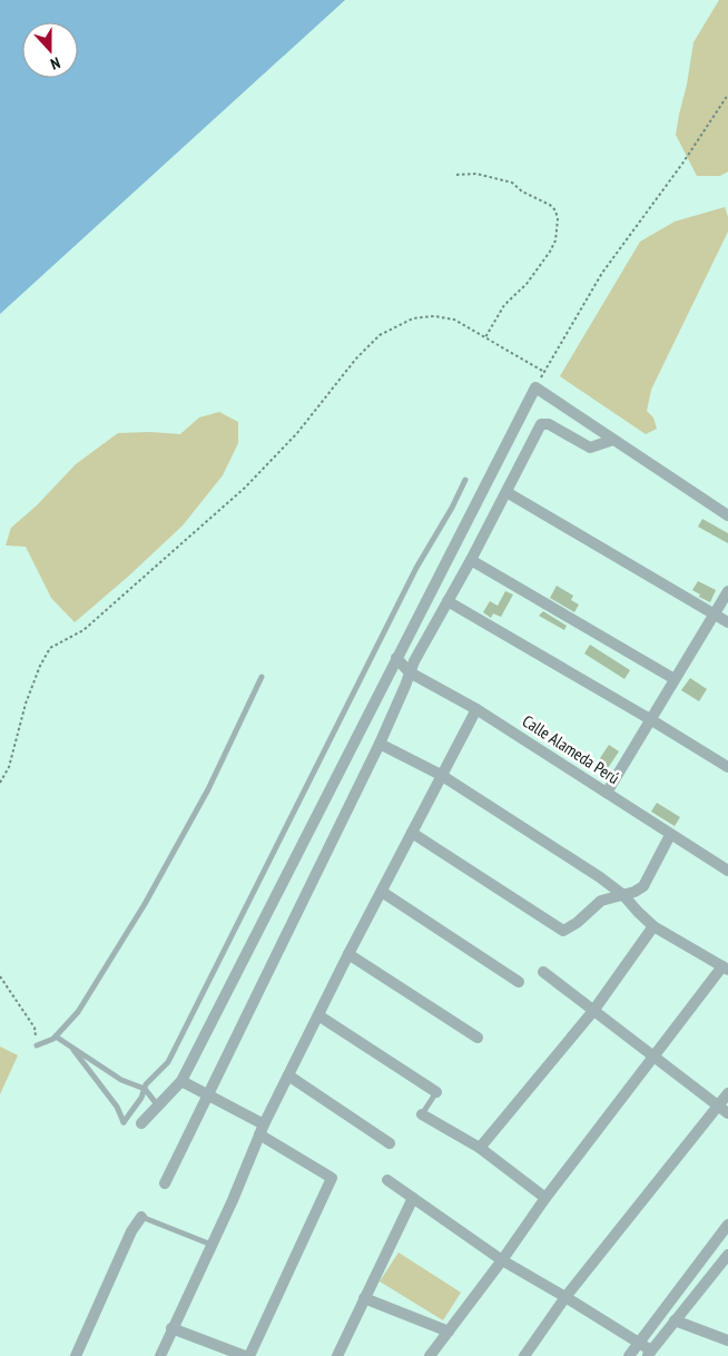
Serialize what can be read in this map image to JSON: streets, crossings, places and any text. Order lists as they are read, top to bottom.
{
  "streets": {
    "street": ["Calle Alameda Perú"]
  },
  "north": "bottom"
}
